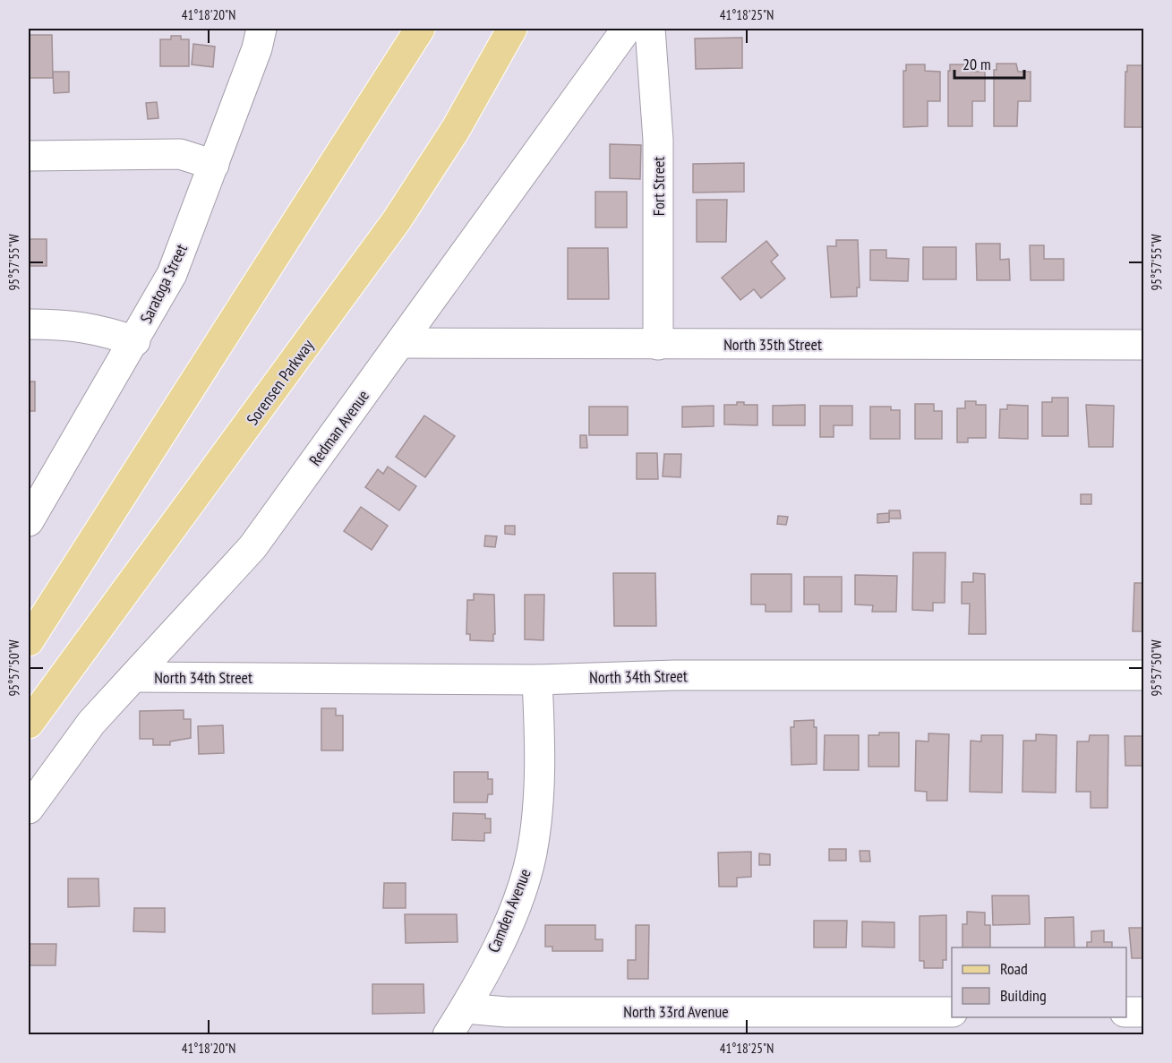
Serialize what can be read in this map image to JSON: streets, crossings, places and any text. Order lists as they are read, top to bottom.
{
  "streets": {
    "main road": ["Sorensen Parkway"],
    "street": [
      "Fort Street",
      "Saratoga Street",
      "North 35th Street",
      "Redman Avenue",
      "North 34th Street",
      "Camden Avenue",
      "North 33rd Avenue"
    ]
  },
  "crossings": [
    ["Fort Street", "North 35th Street"],
    ["North 35th Street", "Redman Avenue"],
    ["Redman Avenue", "North 34th Street"],
    ["North 34th Street", "Camden Avenue"],
    ["Camden Avenue", "North 33rd Avenue"]
  ],
  "legend": ["Road", "Building"],
  "scale_bar": "20 m",
  "coordinates": [
    "41°18'20\"N",
    "41°18'25\"N",
    "95°57'55\"W",
    "95°57'50\"W"
  ]
}
